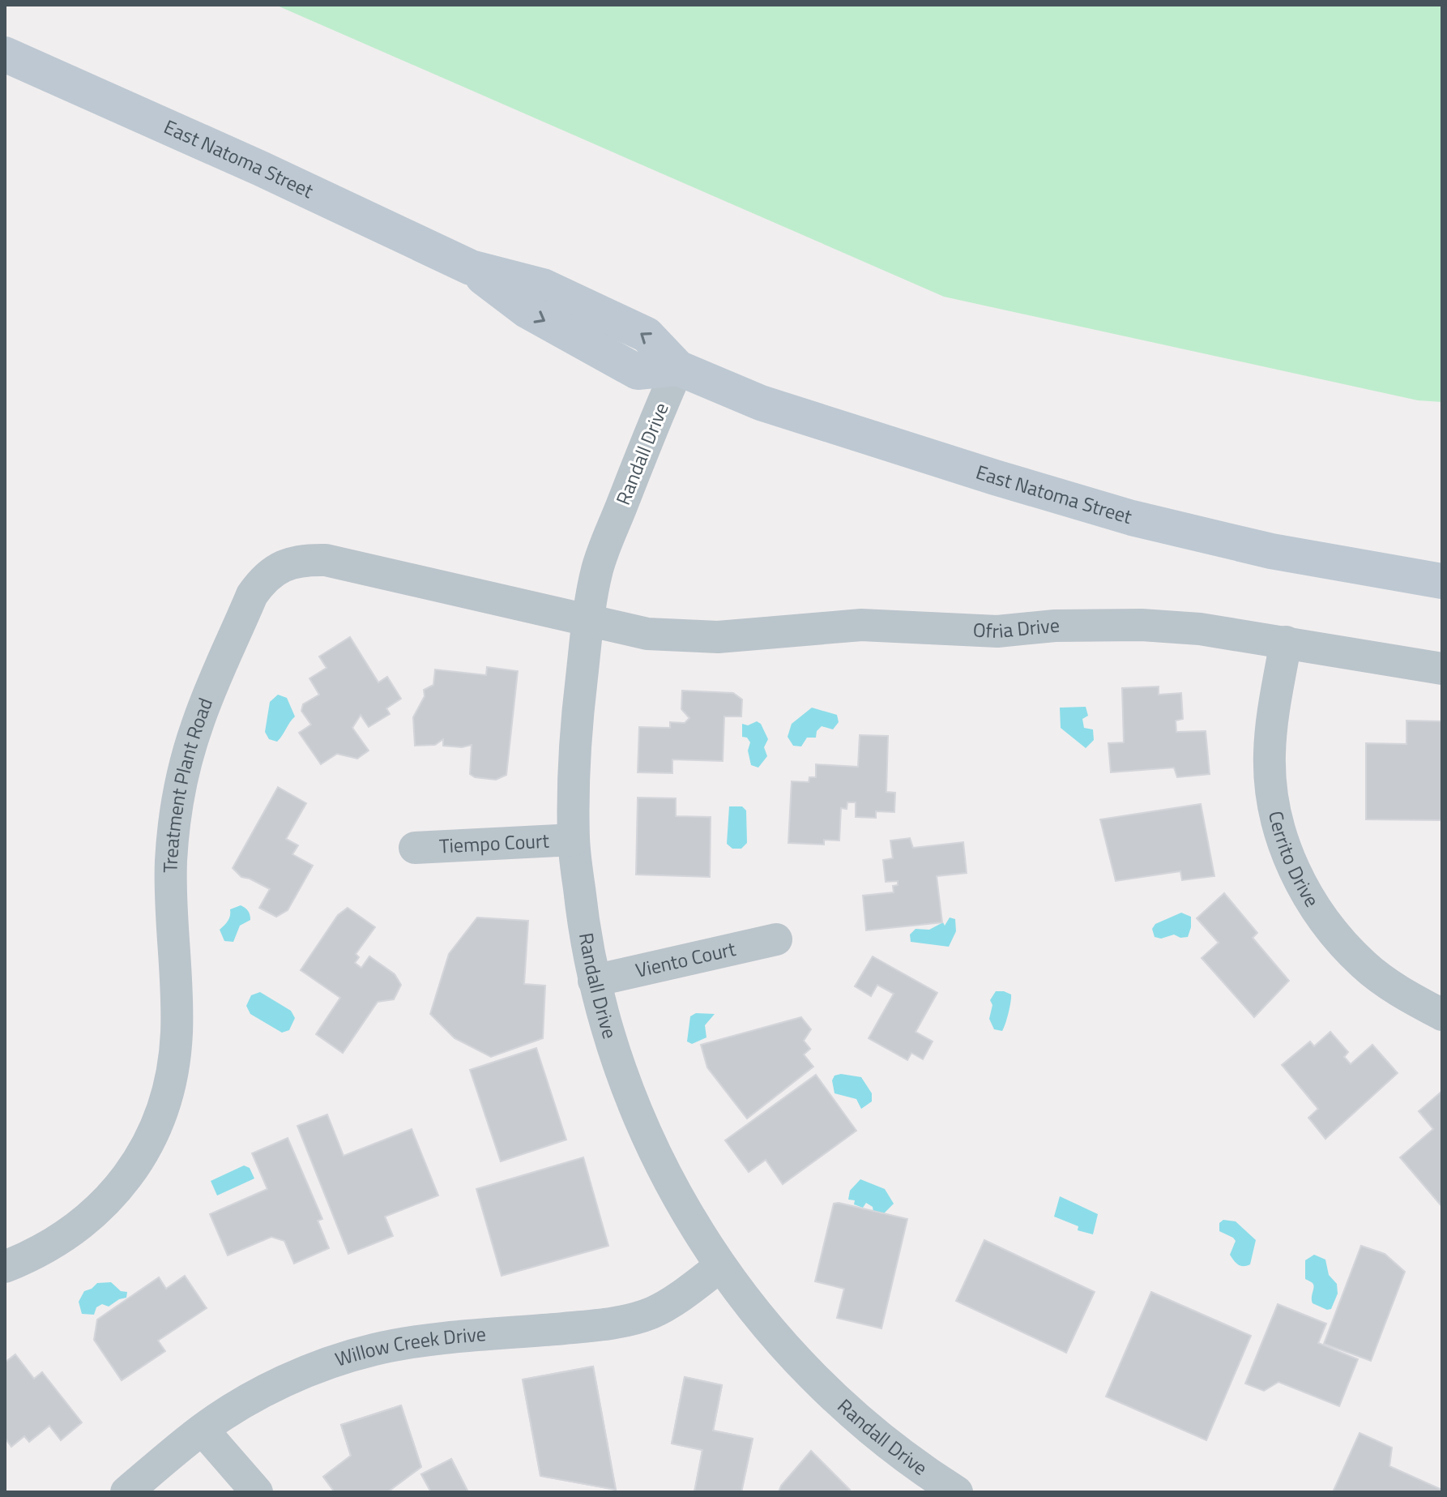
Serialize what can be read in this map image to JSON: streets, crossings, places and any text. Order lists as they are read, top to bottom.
{
  "streets": {
    "main road": ["East Natoma Street"],
    "street": [
      "Randall Drive",
      "Ofria Drive",
      "Treatment Plant Road",
      "Tiempo Court",
      "Cerrito Drive",
      "Viento Court",
      "Willow Creek Drive"
    ]
  },
  "crossings": [
    ["East Natoma Street", "Randall Drive"],
    ["Randall Drive", "Ofria Drive"],
    ["Randall Drive", "Treatment Plant Road"],
    ["Randall Drive", "Tiempo Court"],
    ["Randall Drive", "Viento Court"],
    ["Randall Drive", "Willow Creek Drive"],
    ["Ofria Drive", "Treatment Plant Road"],
    ["Ofria Drive", "Cerrito Drive"]
  ]
}
